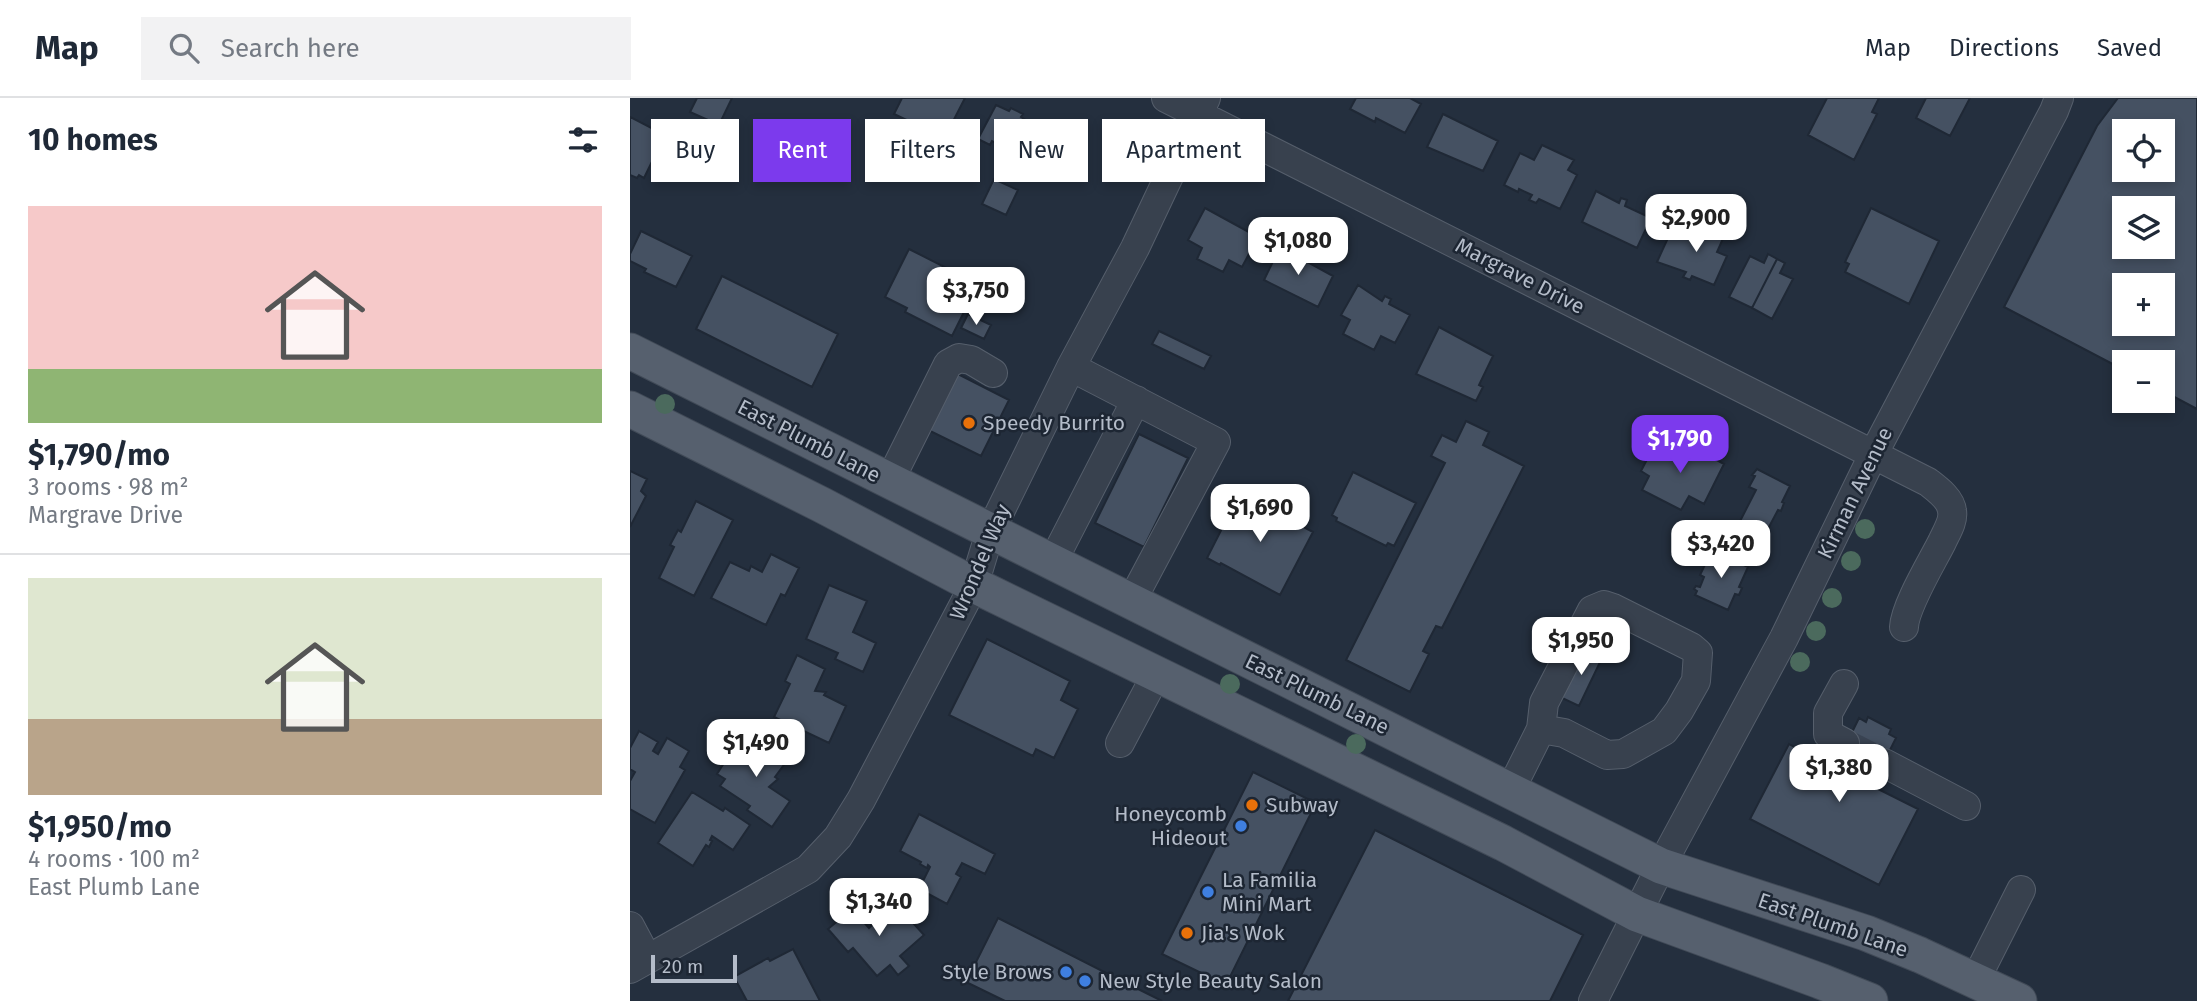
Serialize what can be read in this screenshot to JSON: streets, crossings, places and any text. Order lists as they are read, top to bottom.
{
  "streets": {
    "main road": ["East Plumb Lane"],
    "street": ["Margrave Drive", "Kirman Avenue", "Wrondel Way"]
  },
  "crossings": [
    ["Margrave Drive", "Kirman Avenue"],
    ["Margrave Drive", "Wrondel Way"],
    ["East Plumb Lane", "Kirman Avenue"],
    ["East Plumb Lane", "Wrondel Way"]
  ],
  "places": [
    "Speedy Burrito",
    "Subway",
    "Honeycomb Hideout",
    "La Familia Mini Mart",
    "Jia's Wok",
    "Style Brows",
    "New Style Beauty Salon"
  ],
  "scale_bar": "20 m",
  "page": {
    "header": "Map",
    "search": "Search here",
    "nav": ["Map", "Directions", "Saved"],
    "heading": "10 homes",
    "map_buttons": ["+", "−"],
    "chip": [
      "Buy",
      "Rent",
      "Filters",
      "New",
      "Apartment"
    ],
    "list": [
      {
        "name": "$1,790/mo",
        "note": "3 rooms · 98 m² · Margrave Drive"
      },
      {
        "name": "$1,950/mo",
        "note": "4 rooms · 100 m² · East Plumb Lane"
      }
    ],
    "price": [
      "$2,900",
      "$1,080",
      "$3,750",
      "$1,790",
      "$1,690",
      "$3,420",
      "$1,950",
      "$1,490",
      "$1,380",
      "$1,340"
    ],
    "scale": "20 m"
  }
}
